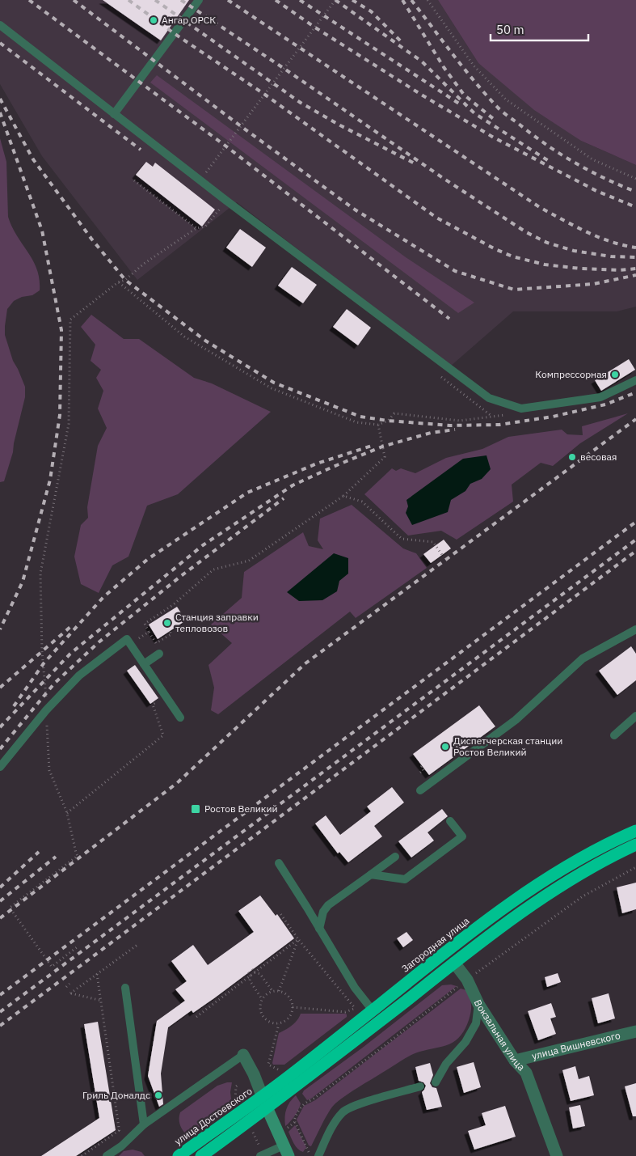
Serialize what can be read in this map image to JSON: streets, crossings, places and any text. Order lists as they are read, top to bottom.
{
  "streets": {
    "highway": ["Загородная улица", "улица Достоевского"],
    "street": ["Вокзальная улица", "улица Вишневского"]
  },
  "crossings": [
    ["Загородная улица", "улица Достоевского"],
    ["Вокзальная улица", "улица Вишневского"]
  ],
  "places": {
    "other": [
      "Ангар ОРСК",
      "Компрессорная",
      "весовая",
      "Станция заправки тепловозов",
      "Диспетчерская станции Ростов Великий",
      "Гриль Доналдс"
    ],
    "transit": ["Ростов Великий"]
  },
  "scale_bar": "50 m"
}
